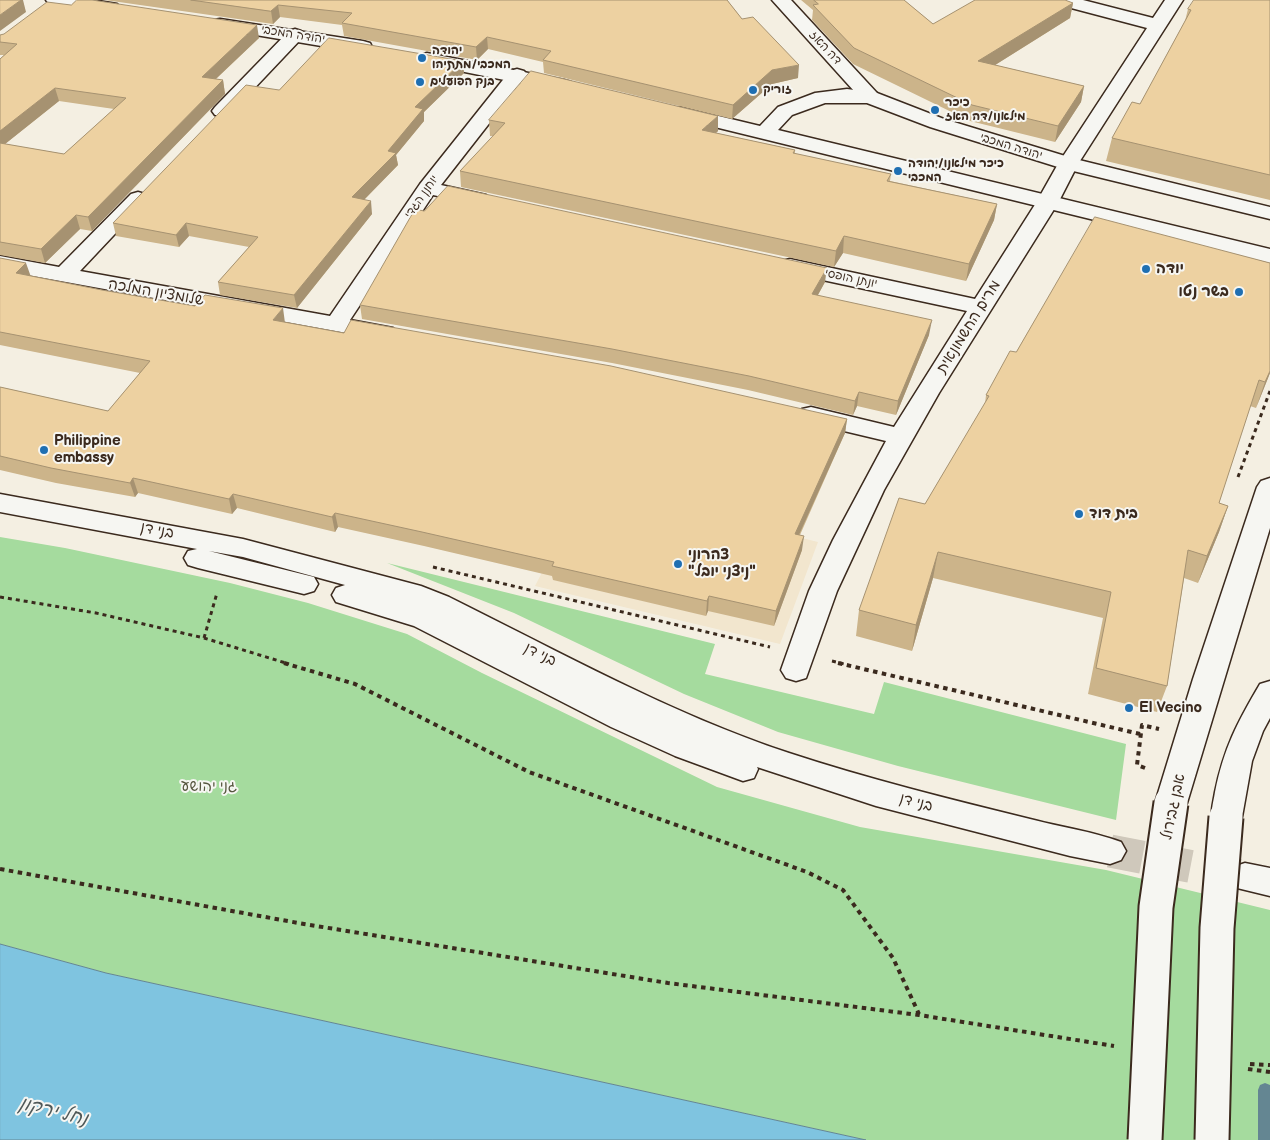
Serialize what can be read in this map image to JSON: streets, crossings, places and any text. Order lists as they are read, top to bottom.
{
  "streets": {
    "street": [
      "יהודה המכבי",
      "דה האז",
      "יוחנן הגדי",
      "יונתן הופסי",
      "שלומציון המלכה",
      "מרים החשמונאית",
      "בני דן",
      "אבן גבירול"
    ]
  },
  "crossings": [
    ["יהודה המכבי", "דה האז"],
    ["יהודה המכבי", "מרים החשמונאית"],
    ["יוחנן הגדי", "שלומציון המלכה"],
    ["יונתן הופסי", "מרים החשמונאית"]
  ],
  "water": ["נחל ירקון"],
  "parks": ["גני יהושע"],
  "places": [
    "יהודה המכבי/מתתיהו",
    "בנק הפועלים",
    "זוריק",
    "כיכר מילאנו/דה האז",
    "כיכר מילאנו/יהודה המכבי",
    "יודה",
    "בשר נטו",
    "Philippine embassy",
    "בית דוד",
    "צהרוני \"ניצני יובל\"",
    "El Vecino"
  ]
}
